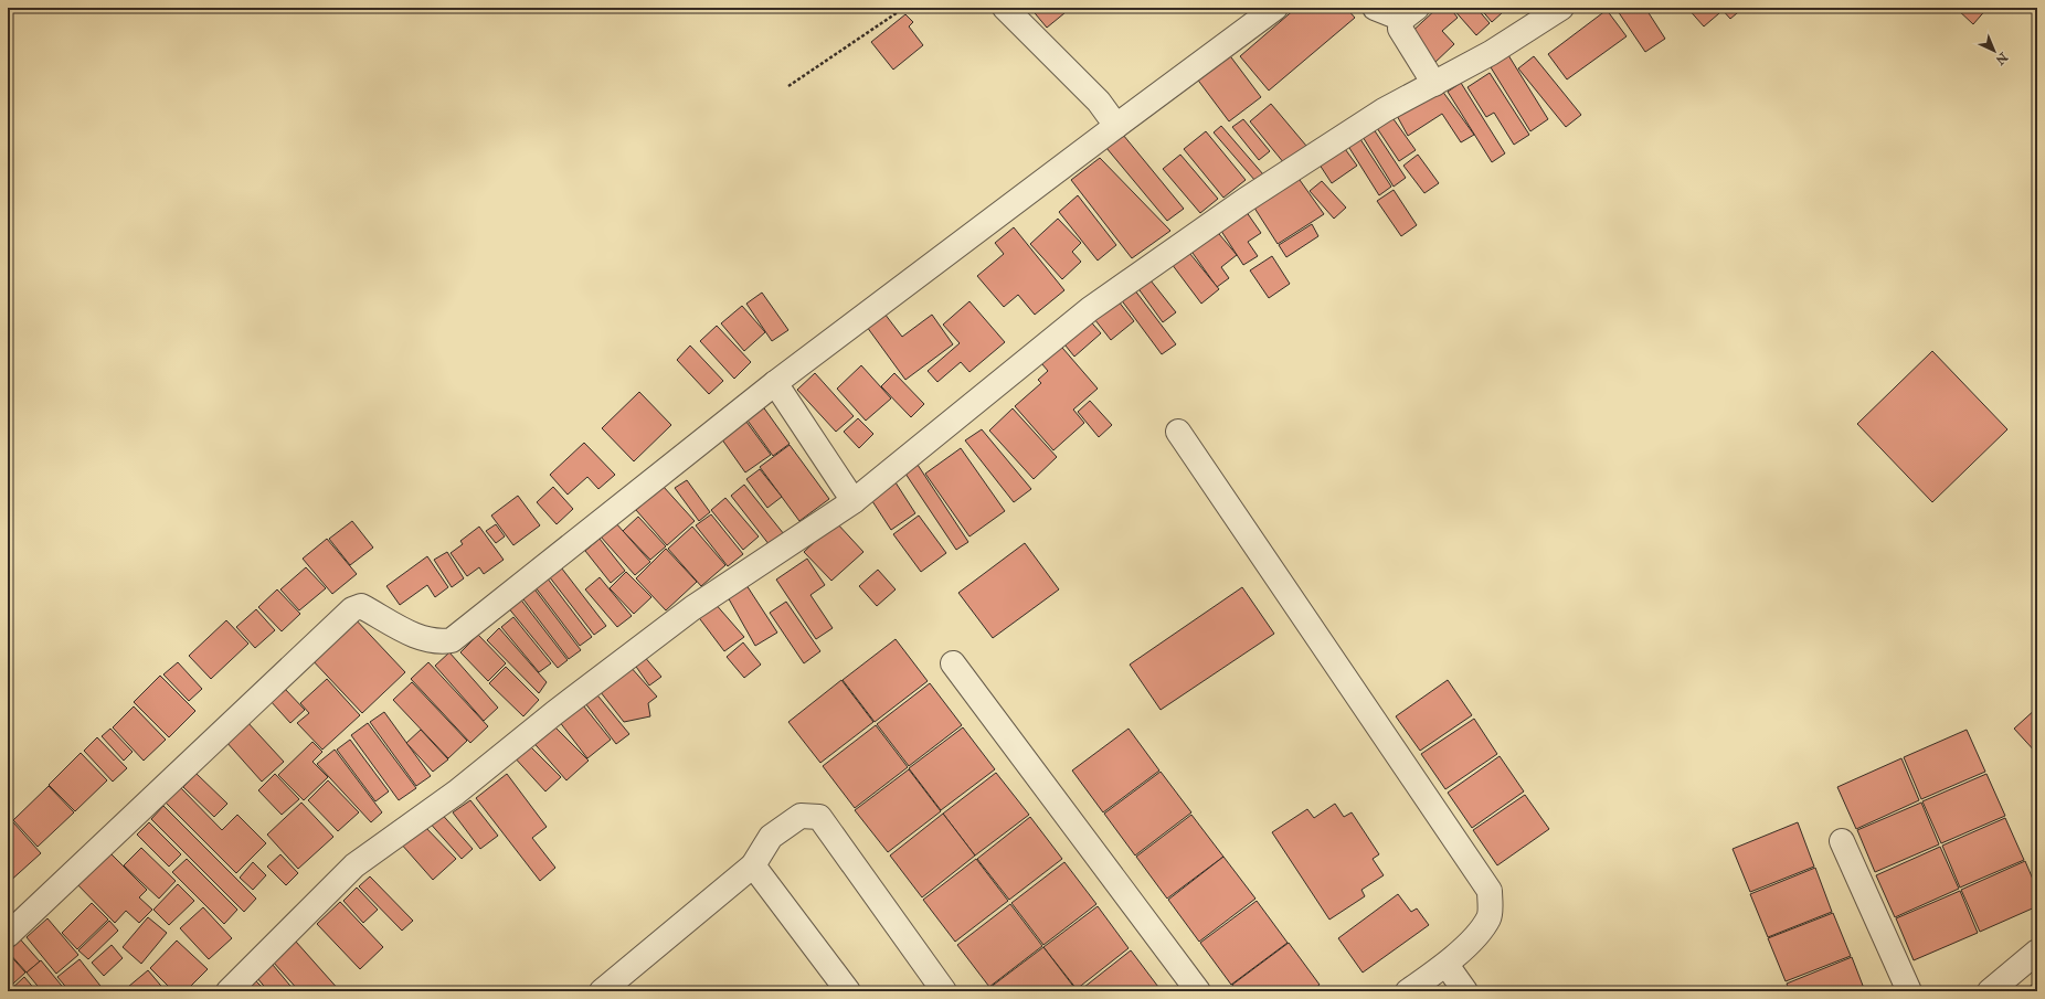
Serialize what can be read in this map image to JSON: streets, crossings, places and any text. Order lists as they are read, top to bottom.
{
  "north": "bottom right"
}
